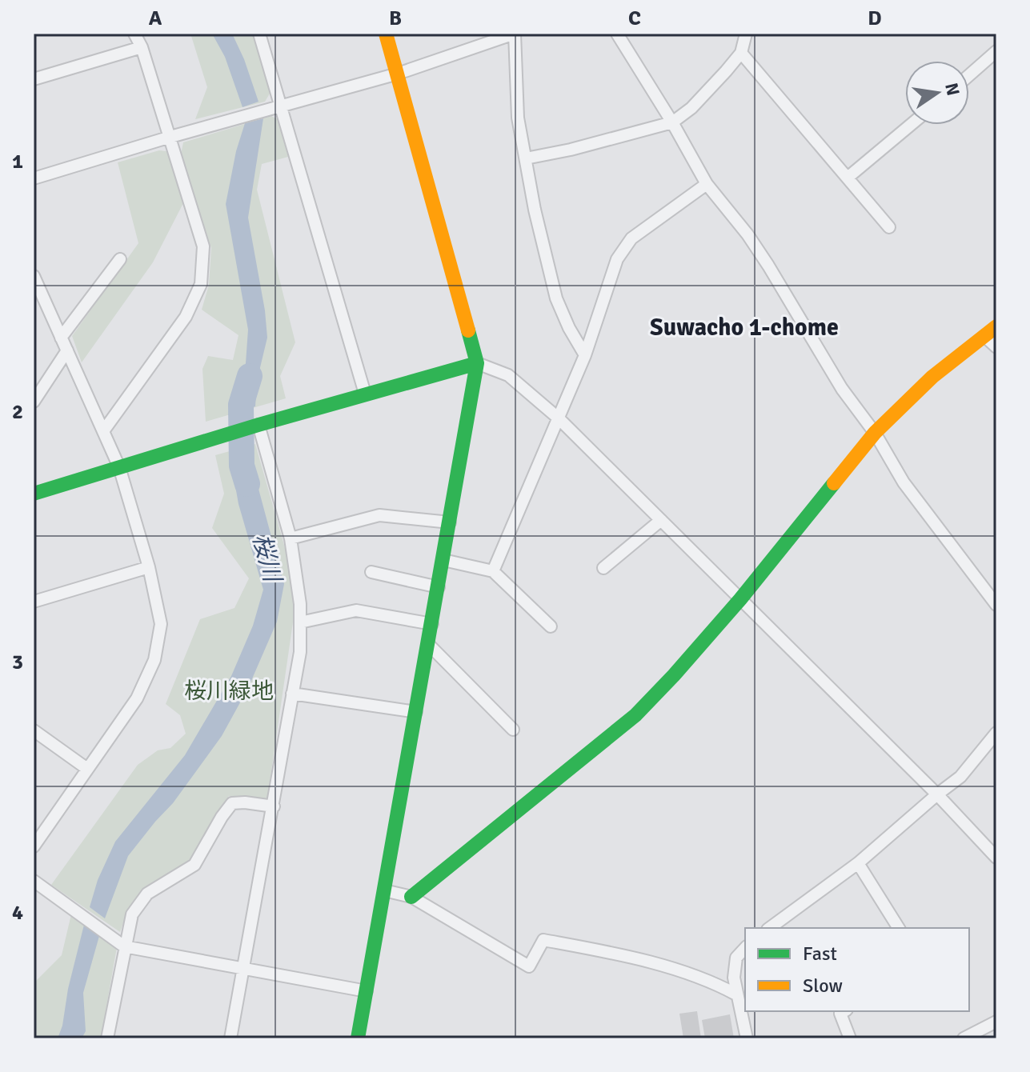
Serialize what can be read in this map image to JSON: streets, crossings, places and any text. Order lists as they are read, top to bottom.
{
  "districts": ["Suwacho 1-chome"],
  "water": ["桜川"],
  "parks": ["桜川緑地"],
  "legend": ["Fast", "Slow"],
  "north": "right",
  "grid": {
    "columns": [
      "A",
      "B",
      "C",
      "D"
    ],
    "rows": [
      "1",
      "2",
      "3",
      "4"
    ]
  }
}
